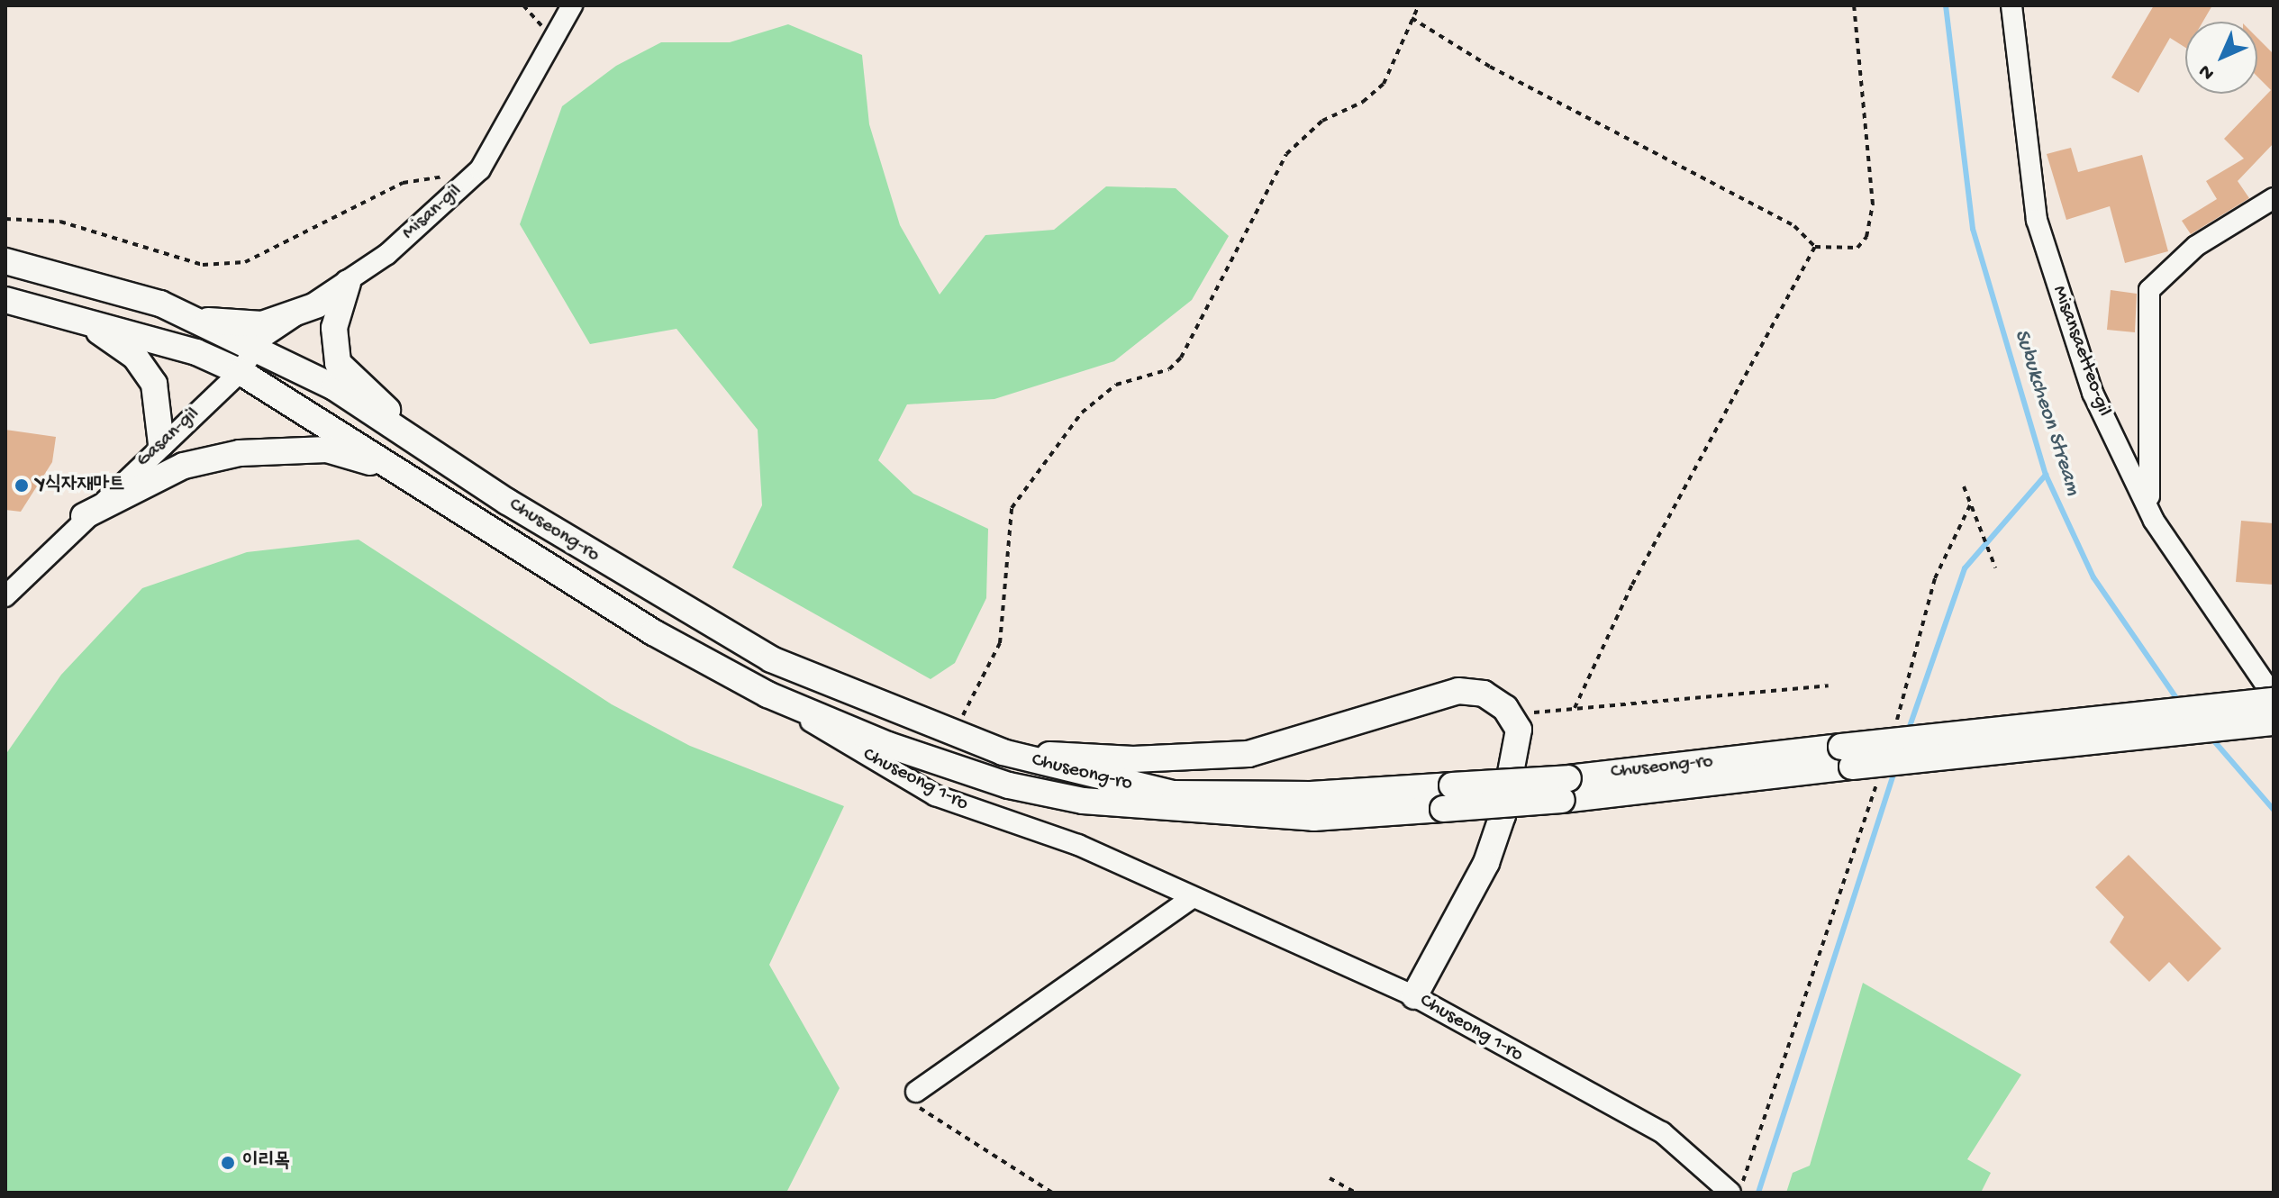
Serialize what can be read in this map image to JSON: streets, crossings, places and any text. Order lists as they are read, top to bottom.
{
  "streets": {
    "main road": ["Chuseong-ro"],
    "street": [
      "Misan-gil",
      "Misansaetteo-gil",
      "Gasan-gil",
      "Chuseong 1-ro"
    ]
  },
  "crossings": [
    ["Misan-gil", "Gasan-gil"],
    ["Misan-gil", "Chuseong-ro"],
    ["Misansaetteo-gil", "Chuseong-ro"],
    ["Gasan-gil", "Chuseong-ro"],
    ["Chuseong-ro", "Chuseong 1-ro"]
  ],
  "water": ["Subukcheon Stream"],
  "places": ["Y식자재마트", "이리목"],
  "north": "bottom left"
}
